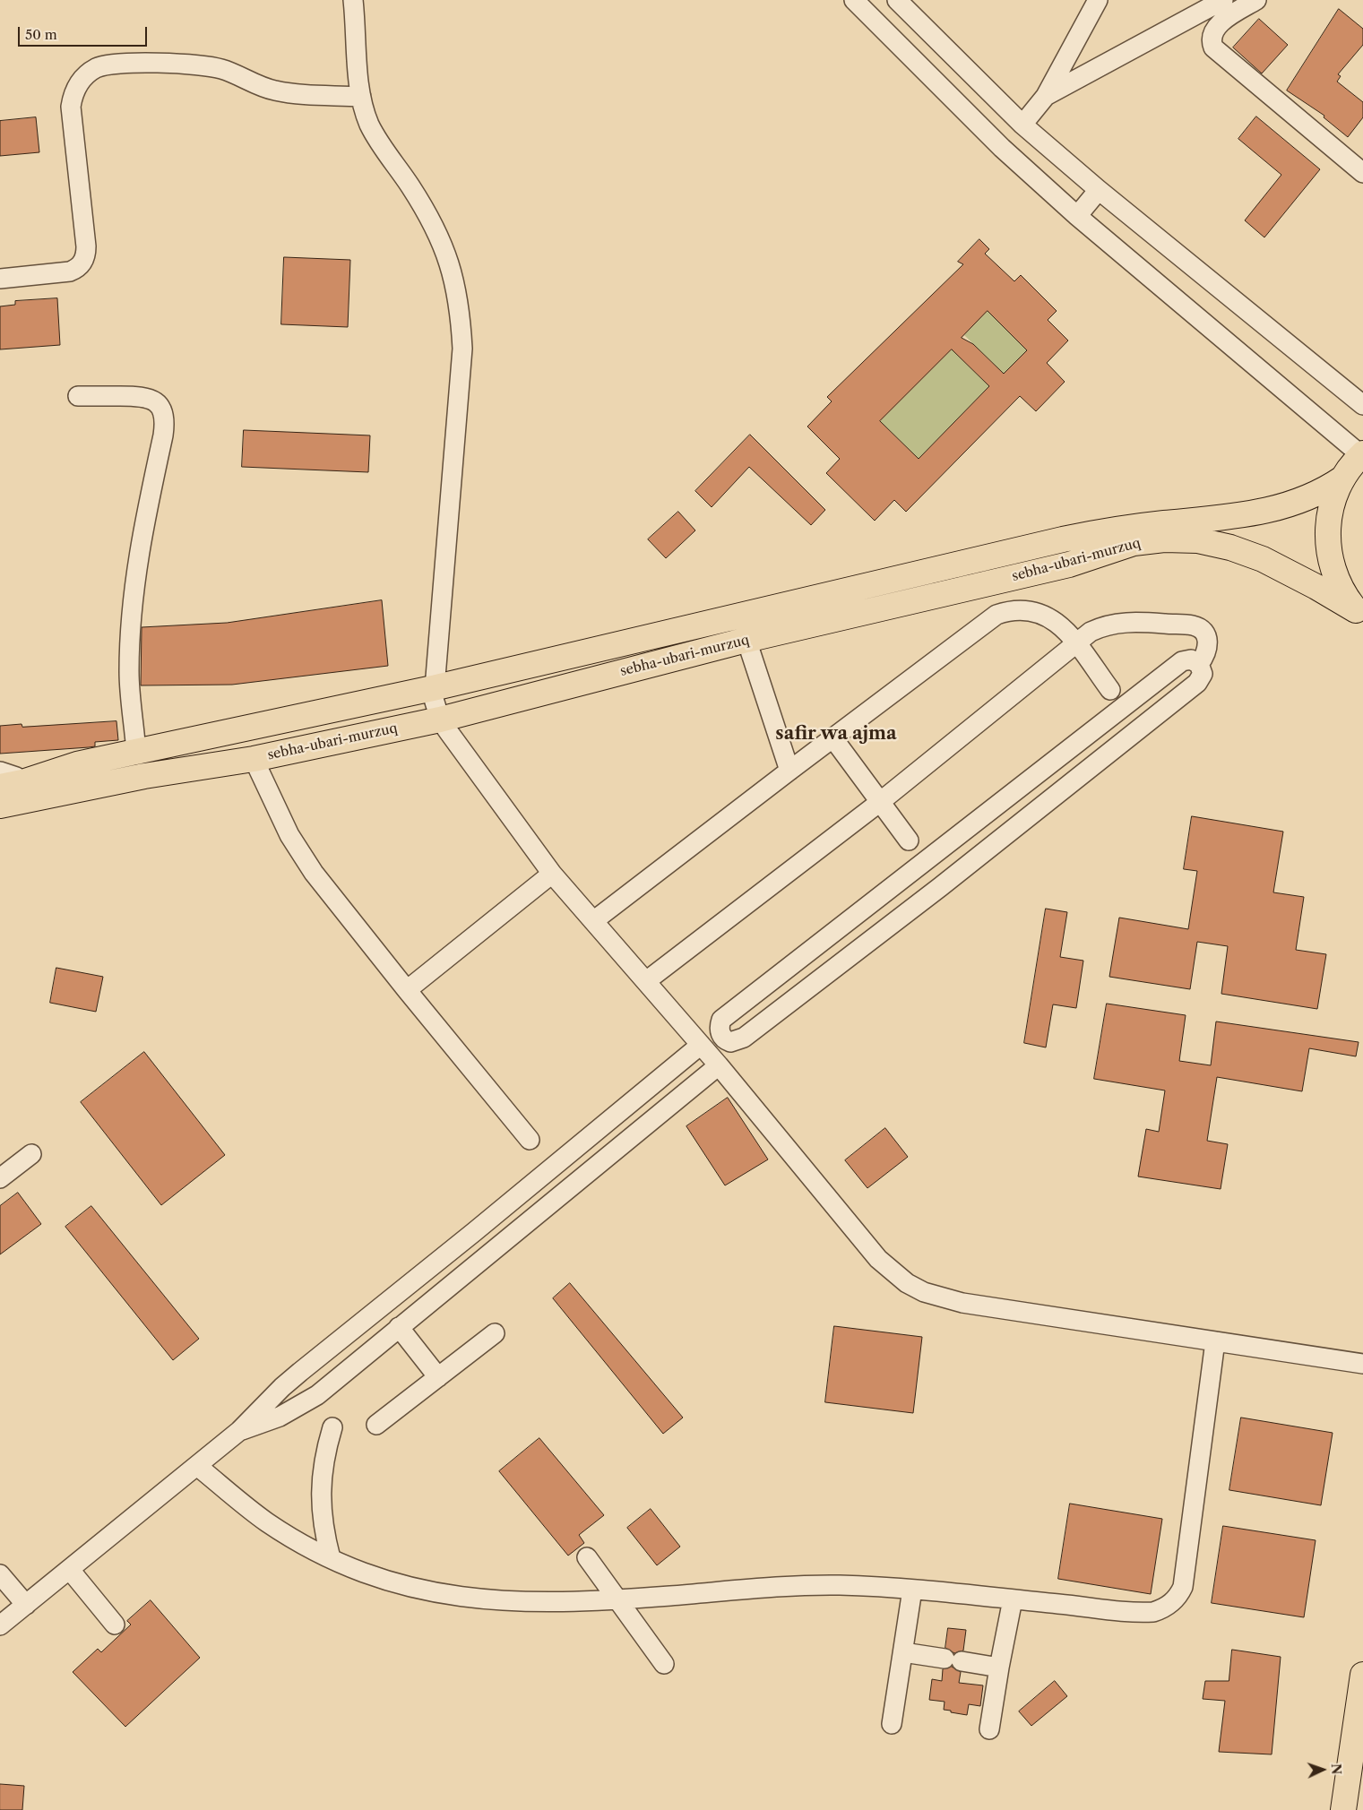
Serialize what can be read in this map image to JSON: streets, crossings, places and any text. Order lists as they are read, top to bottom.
{
  "streets": {
    "highway": ["sebha-ubari-murzuq"]
  },
  "districts": ["safir wa ajma"],
  "scale_bar": "50 m",
  "north": "right"
}
